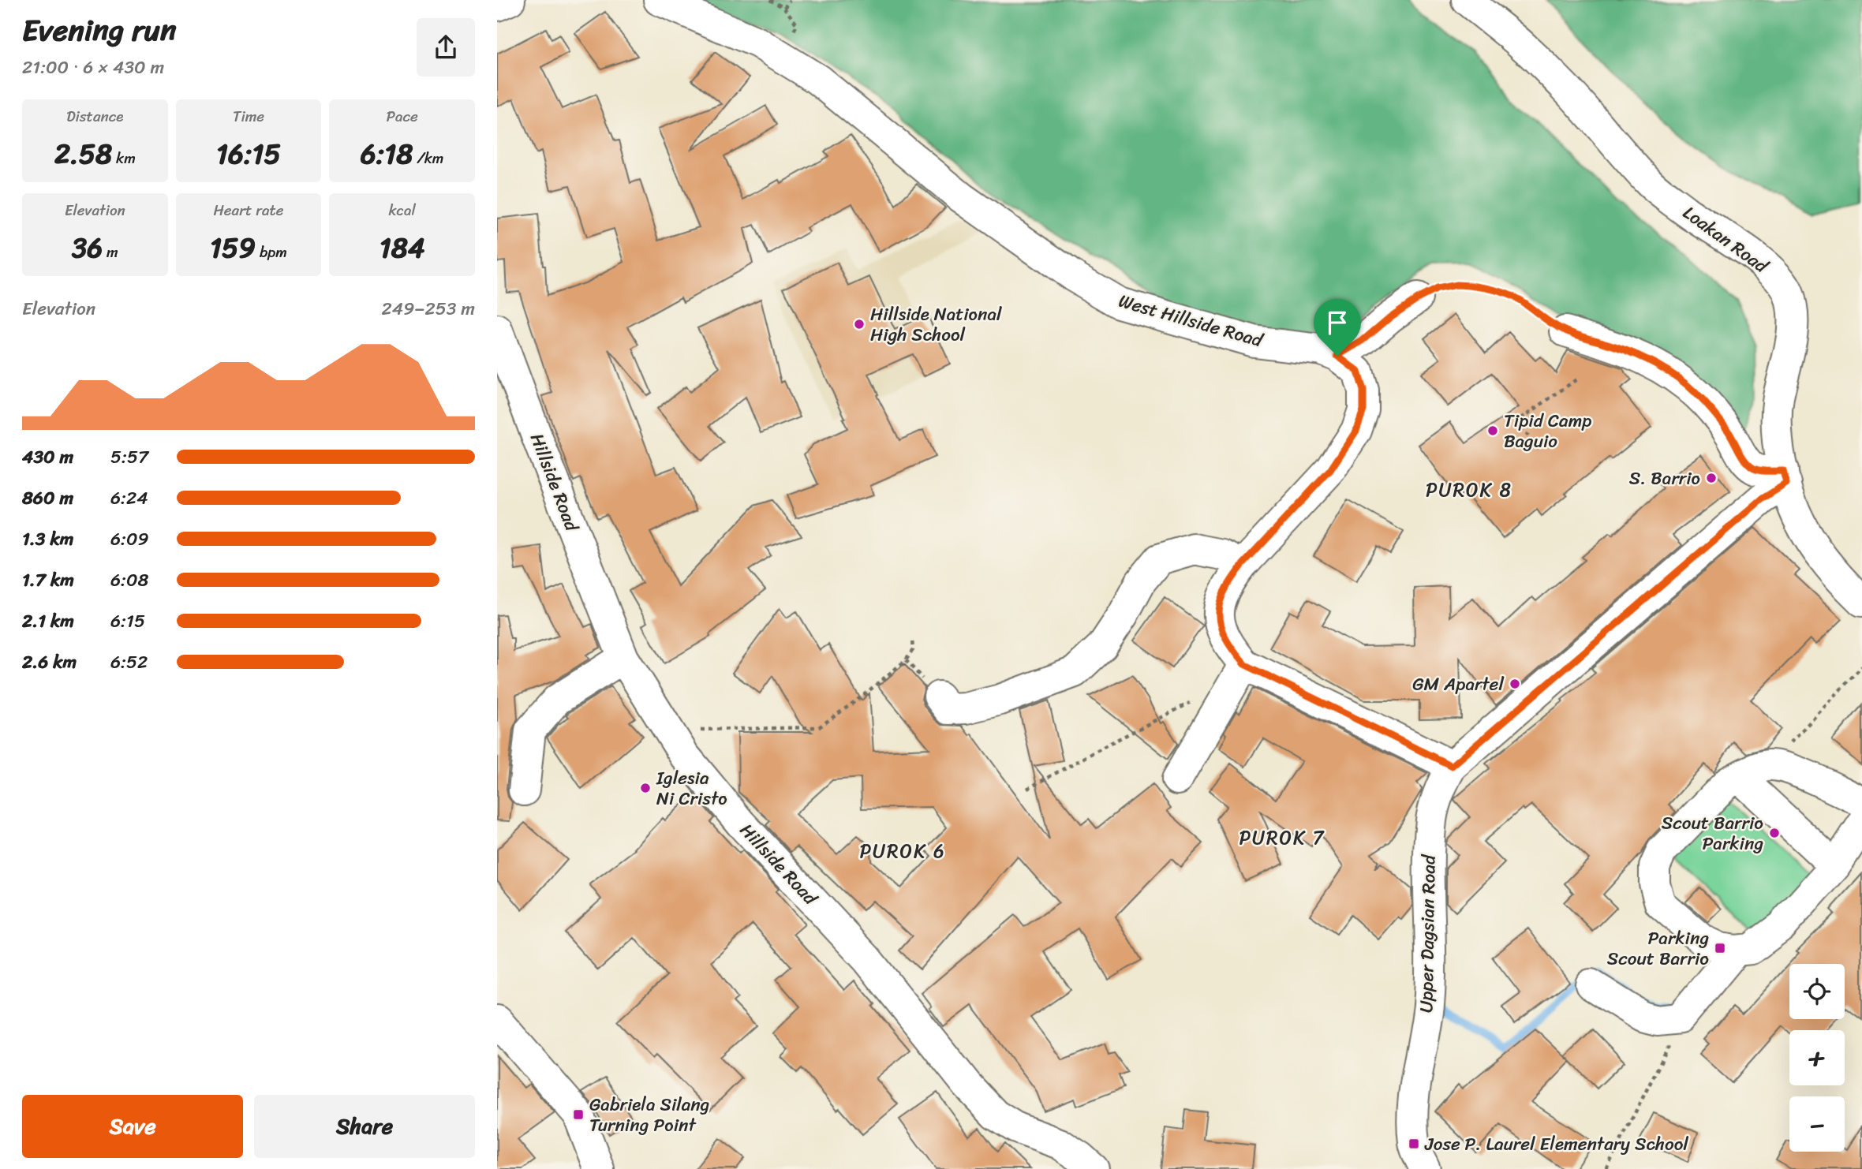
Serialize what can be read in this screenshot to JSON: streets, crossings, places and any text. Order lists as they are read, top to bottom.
{
  "streets": {
    "street": [
      "Loakan Road",
      "West Hillside Road",
      "Hillside Road",
      "Upper Dagsian Road"
    ]
  },
  "crossings": [
    ["West Hillside Road", "Upper Dagsian Road"]
  ],
  "districts": ["PUROK 8", "PUROK 7", "PUROK 6"],
  "places": {
    "other": [
      "Hillside National High School",
      "Tipid Camp Baguio",
      "S. Barrio",
      "GM Apartel",
      "Iglesia Ni Cristo",
      "Scout Barrio Parking"
    ],
    "transit": ["Parking Scout Barrio", "Gabriela Silang Turning Point", "Jose P. Laurel Elementary School"]
  },
  "page": {
    "heading": ["Evening run", "21:00 · 6 × 430 m"],
    "stats": [
      ["Distance", "2.58 km"],
      ["Time", "16:15"],
      ["Pace", "6:18 /km"],
      ["Elevation", "36 m"],
      ["Heart rate", "159 bpm"],
      ["kcal", "184"]
    ],
    "chart": ["Elevation", "249–253 m"],
    "list": [
      {
        "name": "430 m",
        "note": "5:57"
      },
      {
        "name": "860 m",
        "note": "6:24"
      },
      {
        "name": "1.3 km",
        "note": "6:09"
      },
      {
        "name": "1.7 km",
        "note": "6:08"
      },
      {
        "name": "2.1 km",
        "note": "6:15"
      },
      {
        "name": "2.6 km",
        "note": "6:52"
      }
    ],
    "map_buttons": ["+", "−"],
    "buttons": ["Save", "Share"]
  }
}
